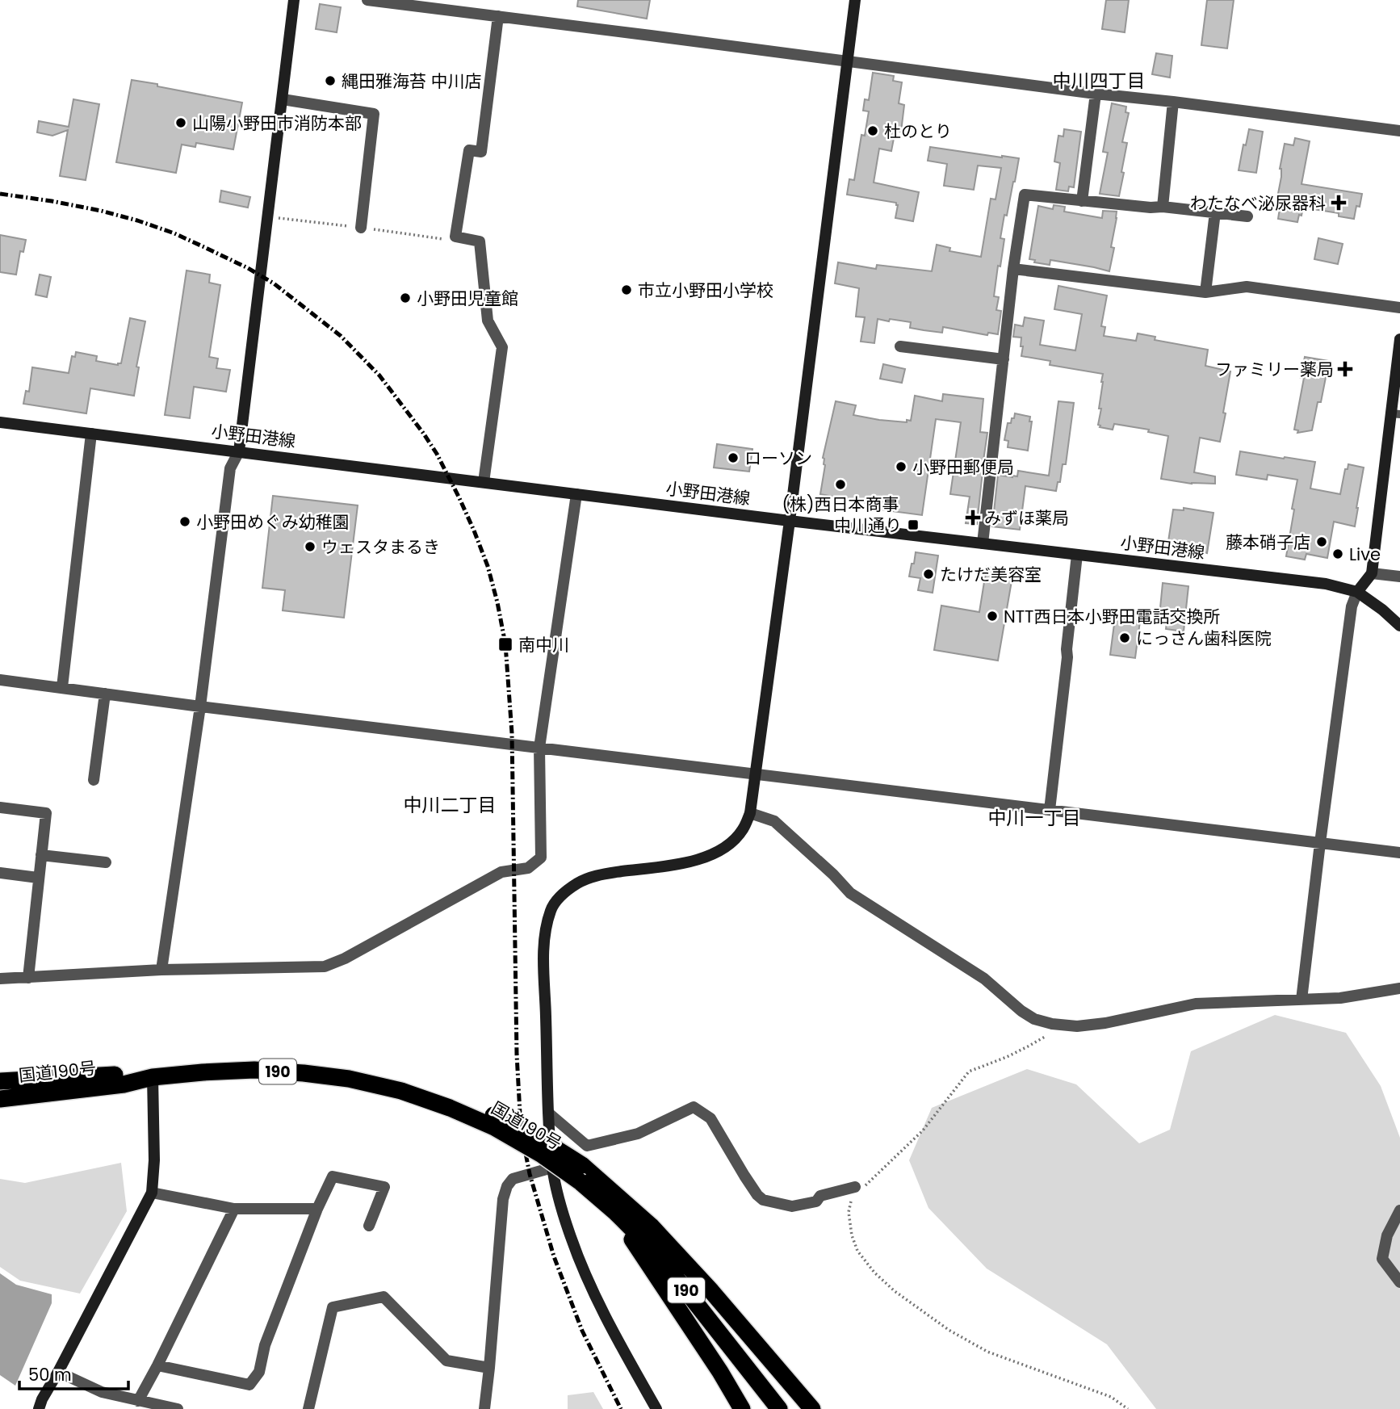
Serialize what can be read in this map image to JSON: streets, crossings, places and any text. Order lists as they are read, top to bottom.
{
  "streets": {
    "highway": ["国道190号", "190"],
    "street": ["小野田港線"]
  },
  "districts": ["中川四丁目", "中川二丁目", "中川一丁目"],
  "places": {
    "other": [
      "縄田雅海苔 中川店",
      "山陽小野田市消防本部",
      "杜のとり",
      "市立小野田小学校",
      "小野田児童館",
      "ローソン",
      "小野田郵便局",
      "(株)西日本商事",
      "小野田めぐみ幼稚園",
      "藤本硝子店",
      "ウェスタまるき",
      "Live",
      "たけだ美容室",
      "NTT西日本小野田電話交換所",
      "にっさん歯科医院"
    ],
    "health": ["わたなべ泌尿器科", "ファミリー薬局", "みずほ薬局"],
    "transit": ["中川通り", "南中川"]
  },
  "scale_bar": "50 m"
}
